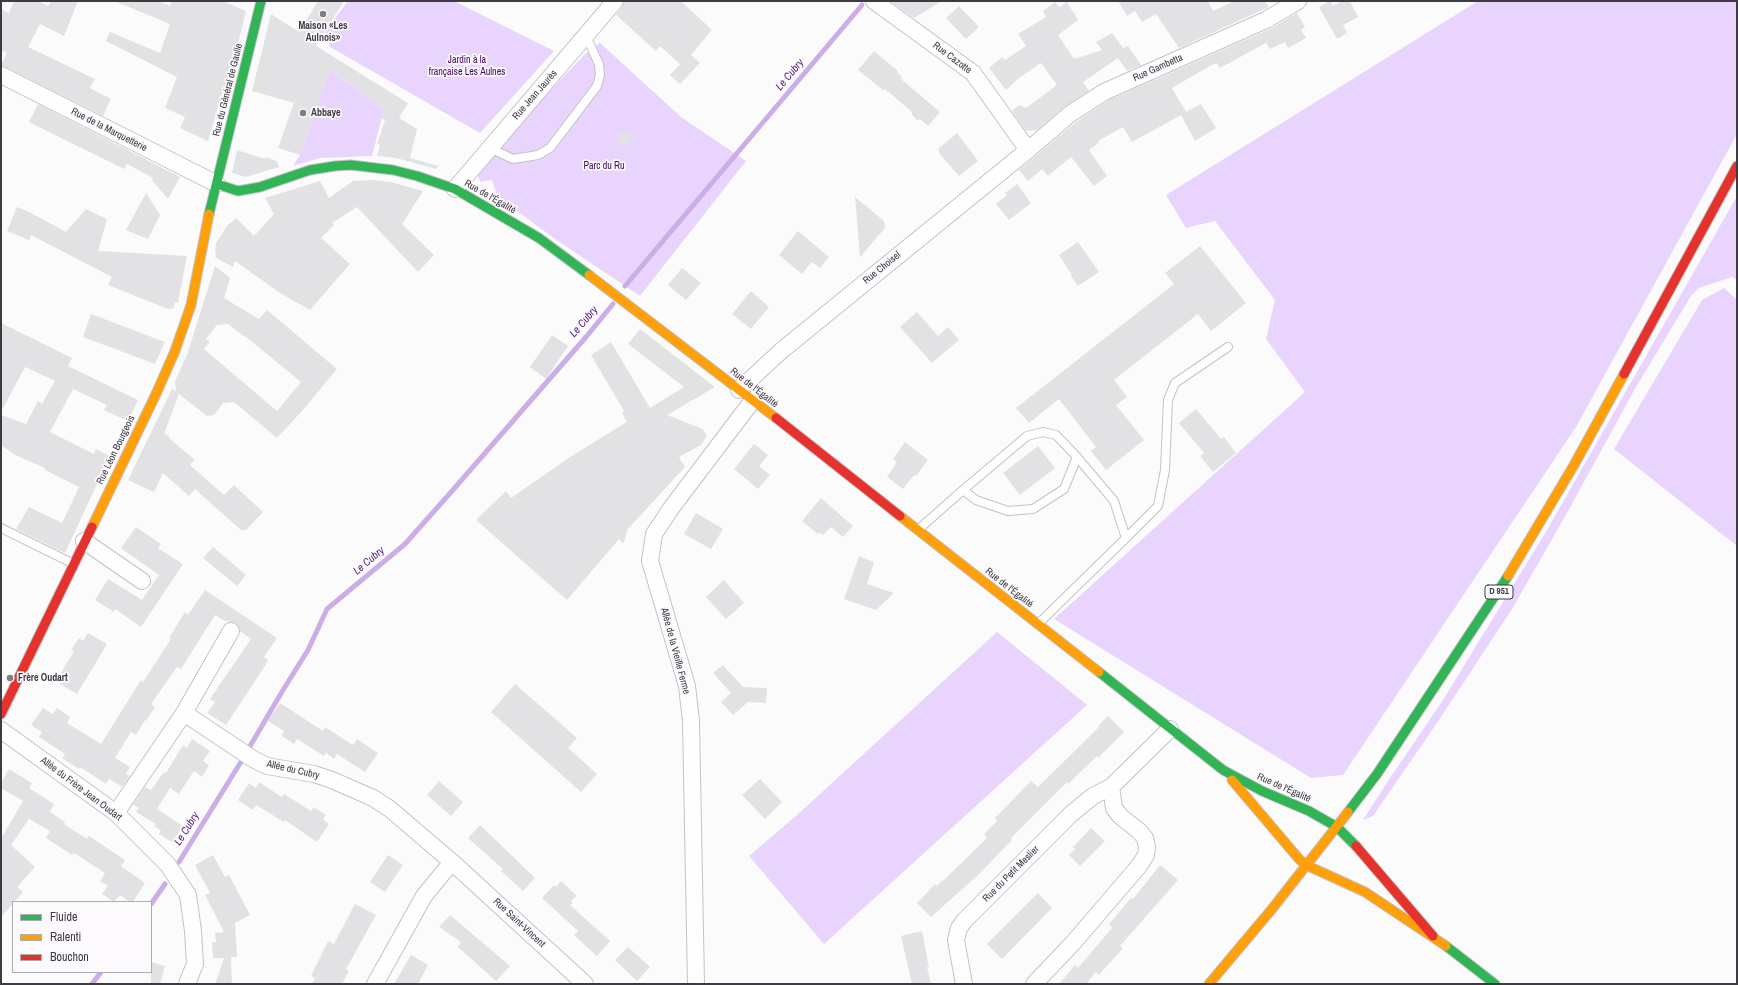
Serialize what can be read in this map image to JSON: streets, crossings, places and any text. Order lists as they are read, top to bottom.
{
  "streets": {
    "street": [
      "Rue Cazotte",
      "Rue Gambetta",
      "Rue du Général de Gaulle",
      "Rue Jean Jaurès",
      "Rue de la Marquetterie",
      "Rue de l'Égalité",
      "Rue Choisel",
      "Rue Léon Bourgeois",
      "D 951",
      "Allée de la Vieille Ferme",
      "Allée du Cubry",
      "Allée du Frère Jean Oudart",
      "Rue du Petit Meslier",
      "Rue Saint-Vincent"
    ]
  },
  "crossings": [
    ["Rue Cazotte", "Rue Gambetta"],
    ["Rue Cazotte", "Rue Choisel"],
    ["Rue Gambetta", "Rue Choisel"],
    ["Rue du Général de Gaulle", "Rue de la Marquetterie"],
    ["Rue du Général de Gaulle", "Rue de l'Égalité"],
    ["Rue du Général de Gaulle", "Rue Léon Bourgeois"],
    ["Rue Jean Jaurès", "Rue de l'Égalité"],
    ["Rue de la Marquetterie", "Rue de l'Égalité"],
    ["Rue de la Marquetterie", "Rue Léon Bourgeois"],
    ["Rue de l'Égalité", "Rue Choisel"],
    ["Rue de l'Égalité", "Rue Léon Bourgeois"],
    ["Rue de l'Égalité", "D 951"],
    ["Rue de l'Égalité", "Allée de la Vieille Ferme"],
    ["Rue de l'Égalité", "Rue du Petit Meslier"],
    ["Allée du Cubry", "Rue Saint-Vincent"]
  ],
  "water": ["Le Cubry"],
  "parks": ["Jardin à la française Les Aulnes", "Parc du Ru"],
  "places": ["Maison «Les Aulnois»", "Abbaye", "Frère Oudart"],
  "legend": ["Fluide", "Ralenti", "Bouchon"]
}
